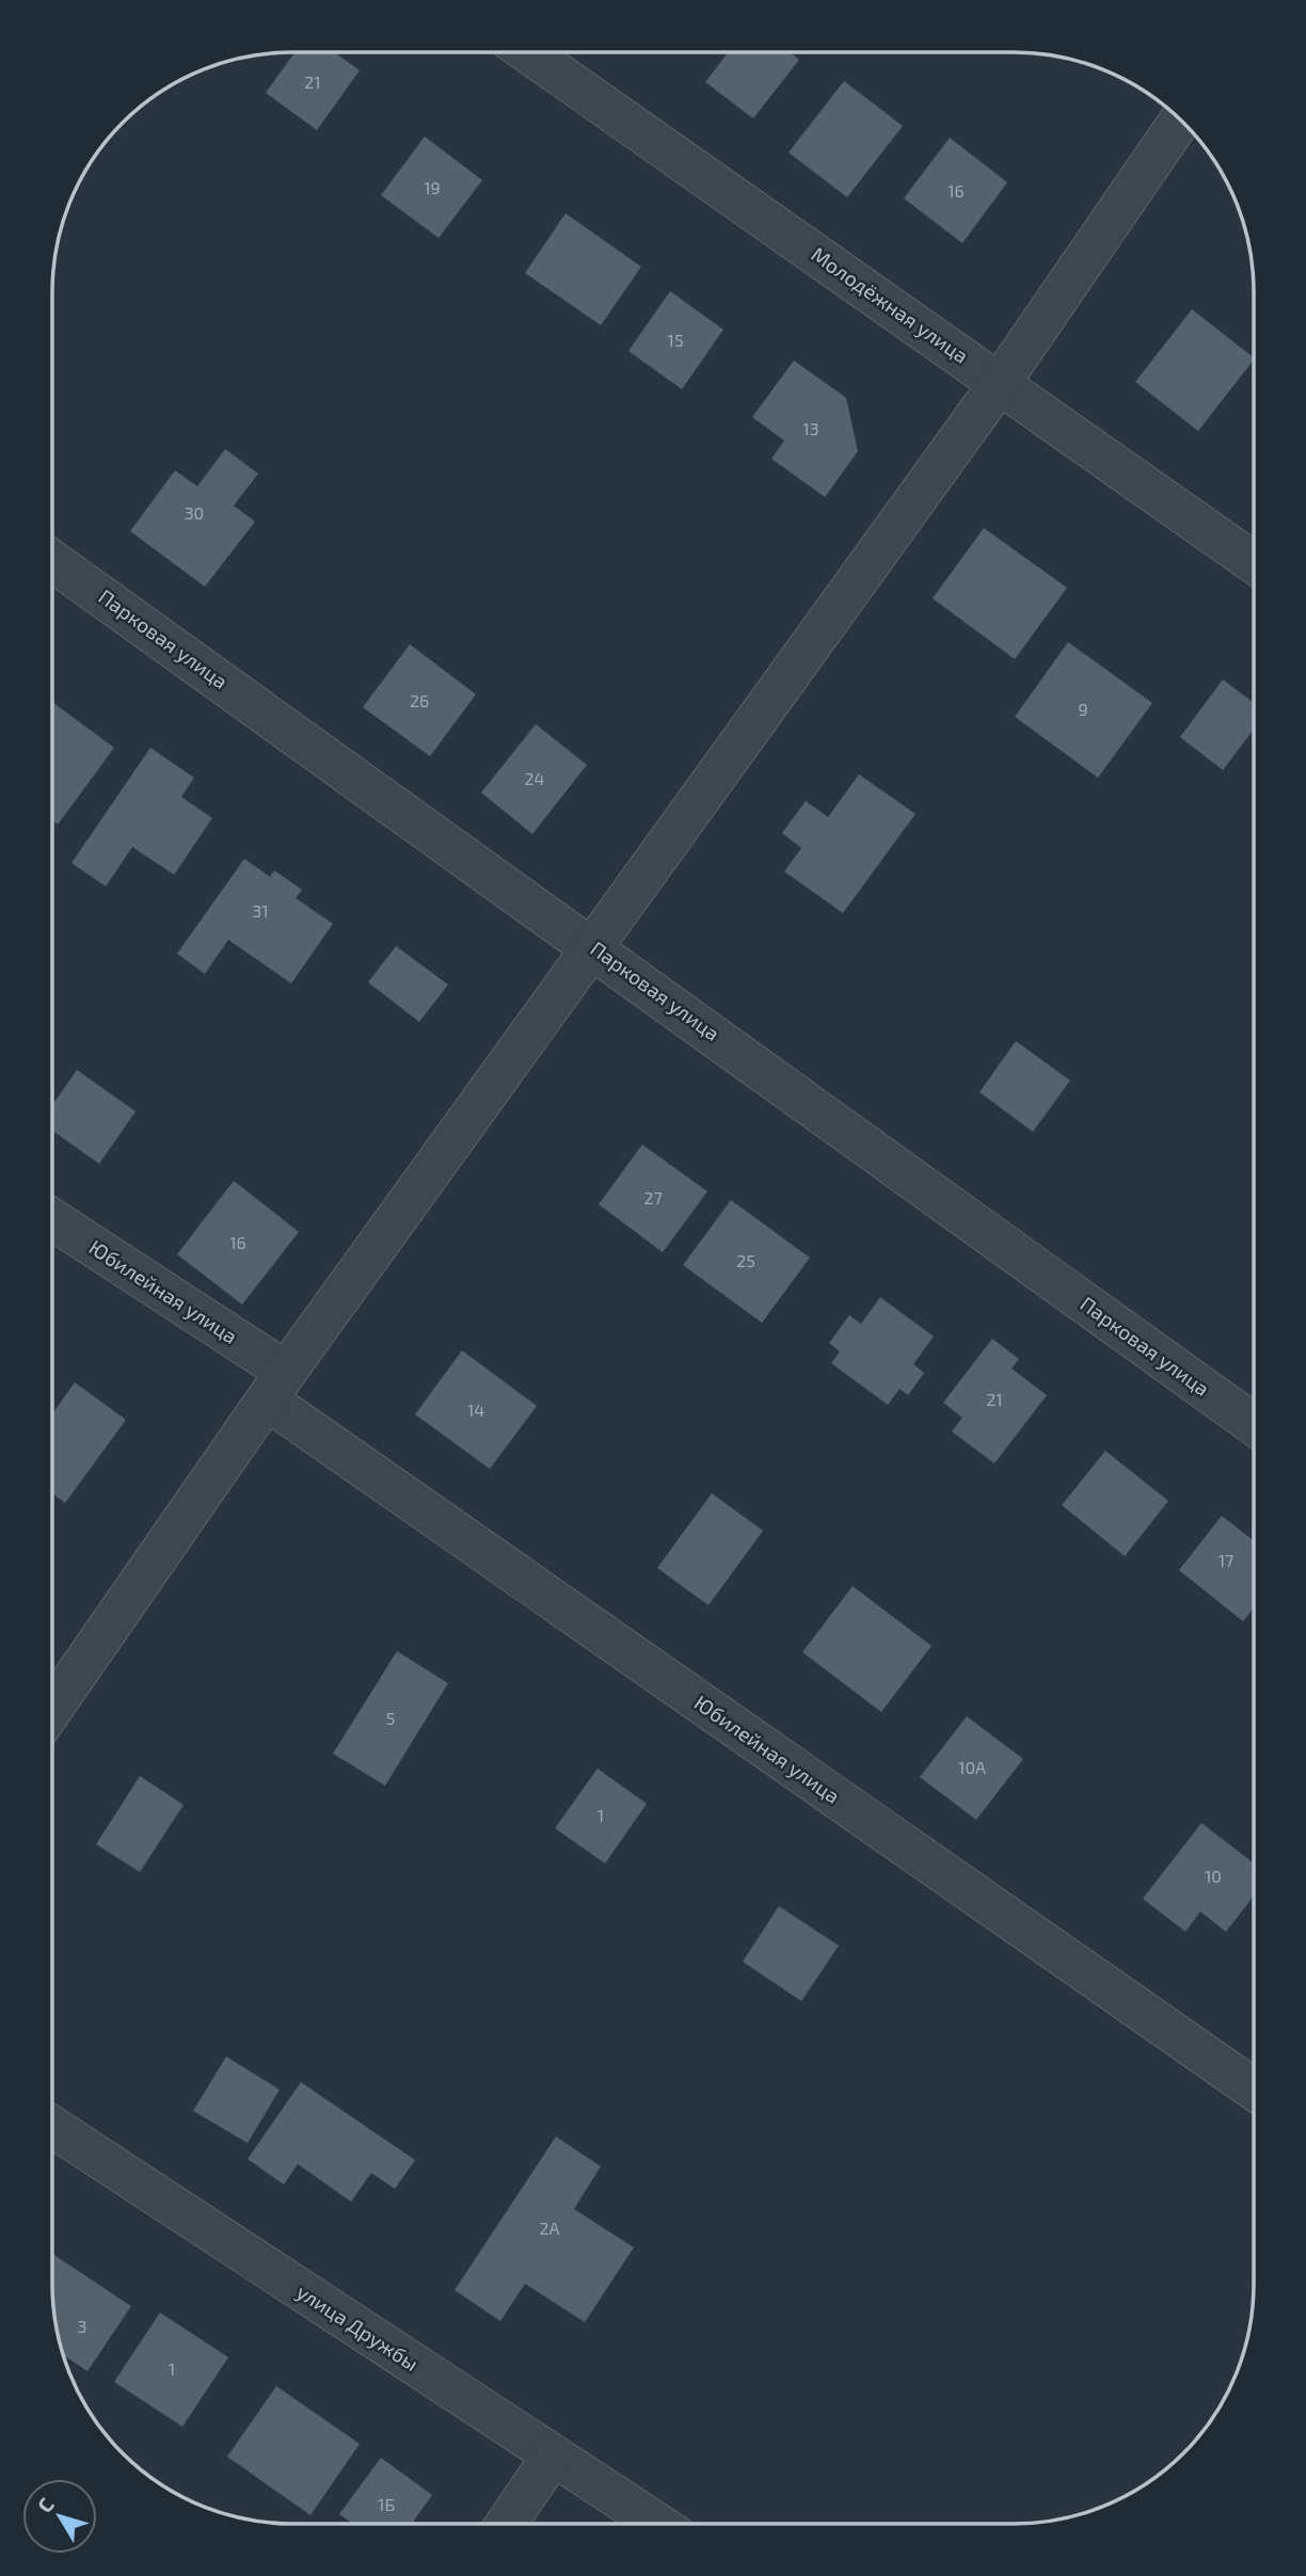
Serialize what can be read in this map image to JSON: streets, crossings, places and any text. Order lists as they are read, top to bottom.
{
  "streets": {
    "street": [
      "Молодёжная улица",
      "Парковая улица",
      "Юбилейная улица",
      "улица Дружбы"
    ]
  },
  "house_numbers": [
    "21",
    "19",
    "16",
    "15",
    "13",
    "30",
    "26",
    "9",
    "24",
    "31",
    "27",
    "16",
    "25",
    "21",
    "14",
    "17",
    "5",
    "10А",
    "1",
    "10",
    "2А",
    "3",
    "1",
    "1Б"
  ],
  "north": "top left"
}
